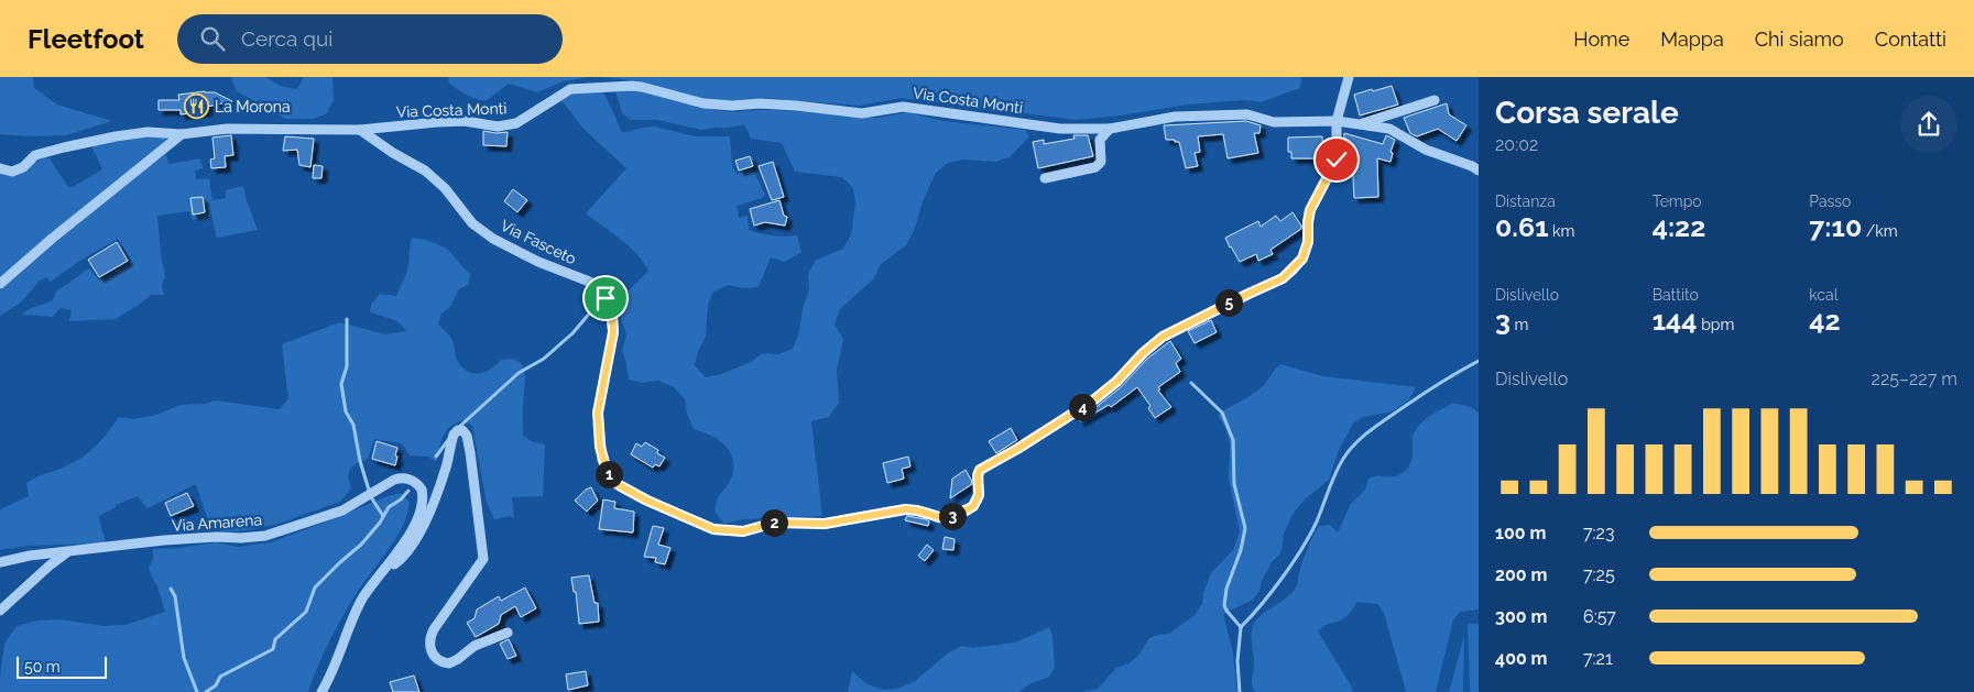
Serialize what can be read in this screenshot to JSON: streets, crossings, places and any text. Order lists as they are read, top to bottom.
{
  "streets": {
    "street": ["Via Costa Monti", "Via Fasceto", "Via Amarena"]
  },
  "crossings": [
    ["Via Costa Monti", "Via Fasceto"]
  ],
  "places": {
    "restaurant": ["La Morona"]
  },
  "scale_bar": "50 m",
  "page": {
    "header": "Fleetfoot",
    "search": "Cerca qui",
    "nav": [
      "Home",
      "Mappa",
      "Chi siamo",
      "Contatti"
    ],
    "heading": ["Corsa serale", "20:02"],
    "stats": [
      ["Distanza", "0.61 km"],
      ["Tempo", "4:22"],
      ["Passo", "7:10 /km"],
      ["Dislivello", "3 m"],
      ["Battito", "144 bpm"],
      ["kcal", "42"]
    ],
    "pins": [
      "5",
      "4",
      "1",
      "3",
      "2"
    ],
    "chart": ["Dislivello", "225–227 m"],
    "list": [
      {
        "name": "100 m",
        "note": "7:23"
      },
      {
        "name": "200 m",
        "note": "7:25"
      },
      {
        "name": "300 m",
        "note": "6:57"
      },
      {
        "name": "400 m",
        "note": "7:21"
      }
    ],
    "scale": "50 m"
  }
}
